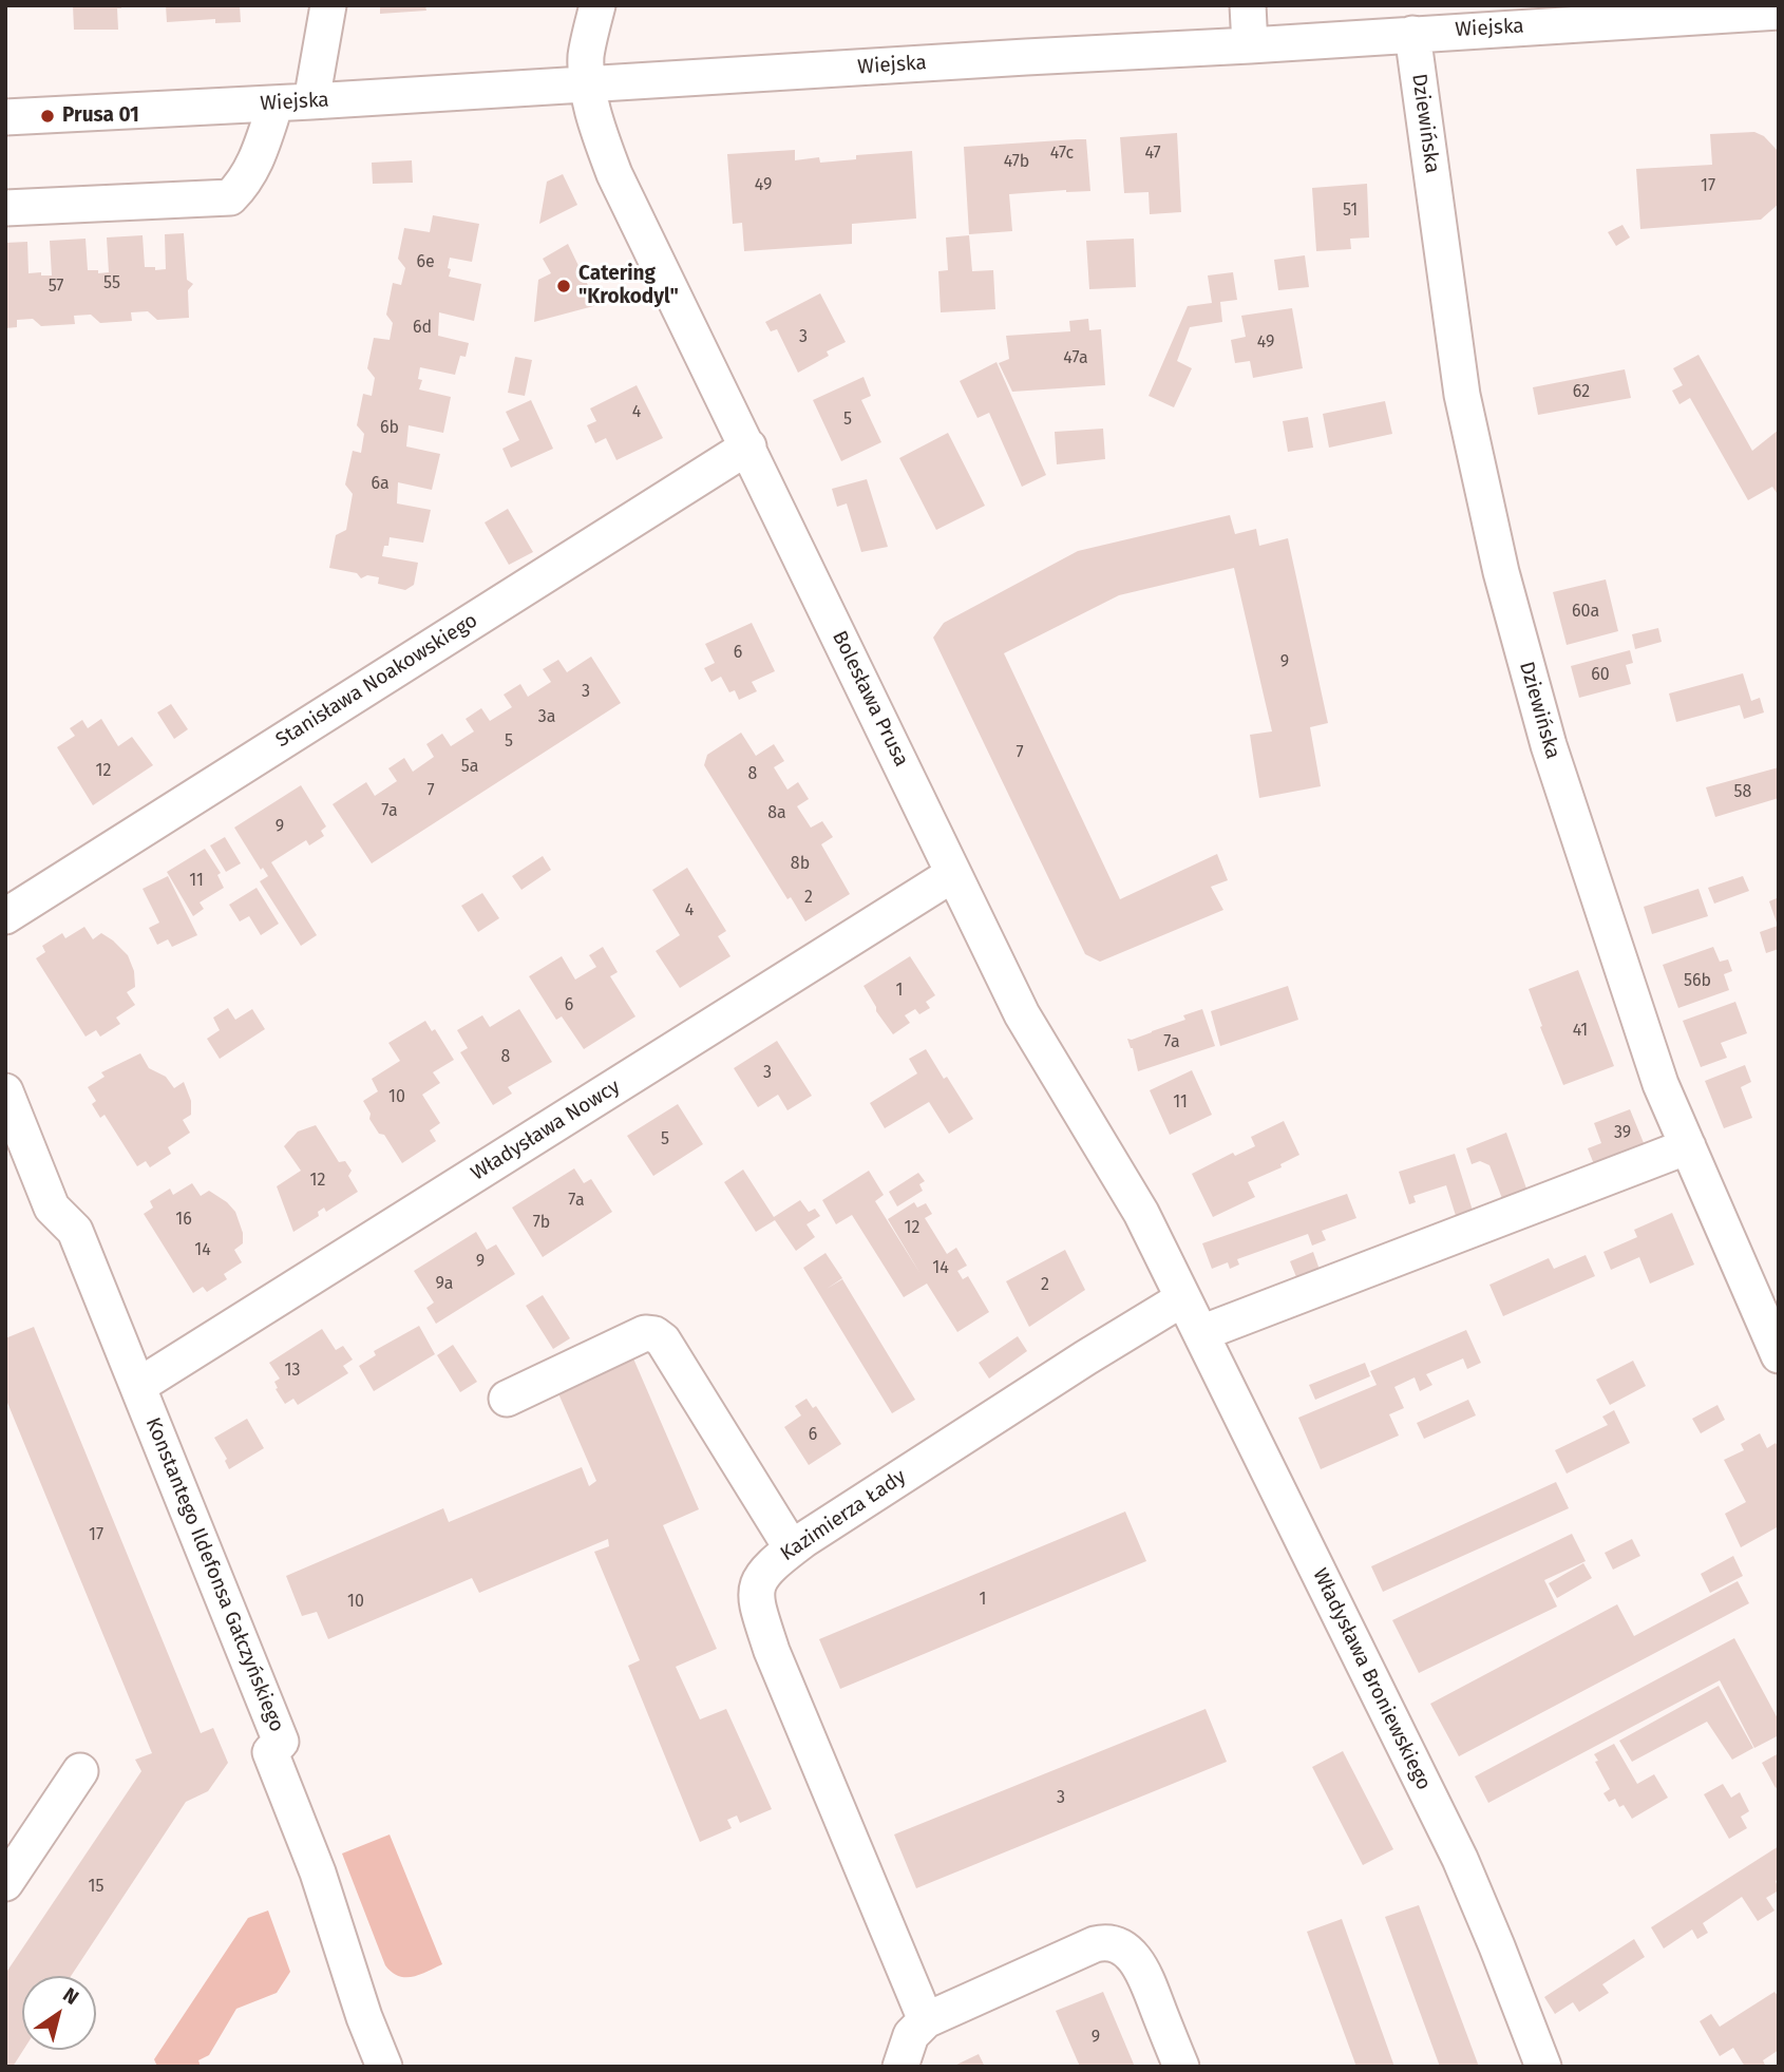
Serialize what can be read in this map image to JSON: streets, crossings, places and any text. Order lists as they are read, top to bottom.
{
  "streets": {
    "street": [
      "Wiejska",
      "Dziewińska",
      "Stanisława Noakowskiego",
      "Bolesława Prusa",
      "Władysława Nowcy",
      "Kazimierza Łady",
      "Konstantego Ildefonsa Gałczyńskiego",
      "Władysława Broniewskiego"
    ]
  },
  "crossings": [
    ["Wiejska", "Dziewińska"],
    ["Wiejska", "Bolesława Prusa"],
    ["Stanisława Noakowskiego", "Bolesława Prusa"],
    ["Bolesława Prusa", "Władysława Nowcy"],
    ["Bolesława Prusa", "Kazimierza Łady"],
    ["Bolesława Prusa", "Władysława Broniewskiego"],
    ["Władysława Nowcy", "Konstantego Ildefonsa Gałczyńskiego"],
    ["Kazimierza Łady", "Władysława Broniewskiego"]
  ],
  "places": ["Prusa 01", "Catering \"Krokodyl\""],
  "house_numbers": [
    "47c",
    "47",
    "47b",
    "49",
    "17",
    "51",
    "6e",
    "55",
    "57",
    "6d",
    "3",
    "49",
    "47a",
    "62",
    "4",
    "5",
    "6b",
    "6a",
    "60a",
    "6",
    "9",
    "60",
    "3",
    "3a",
    "5",
    "7",
    "5a",
    "12",
    "8",
    "7",
    "58",
    "7a",
    "8a",
    "9",
    "8b",
    "11",
    "2",
    "4",
    "56b",
    "1",
    "6",
    "41",
    "7a",
    "8",
    "3",
    "10",
    "11",
    "39",
    "5",
    "12",
    "7a",
    "16",
    "7b",
    "12",
    "14",
    "9",
    "14",
    "9a",
    "2",
    "13",
    "6",
    "17",
    "1",
    "10",
    "3",
    "15",
    "9"
  ],
  "north": "top right"
}
